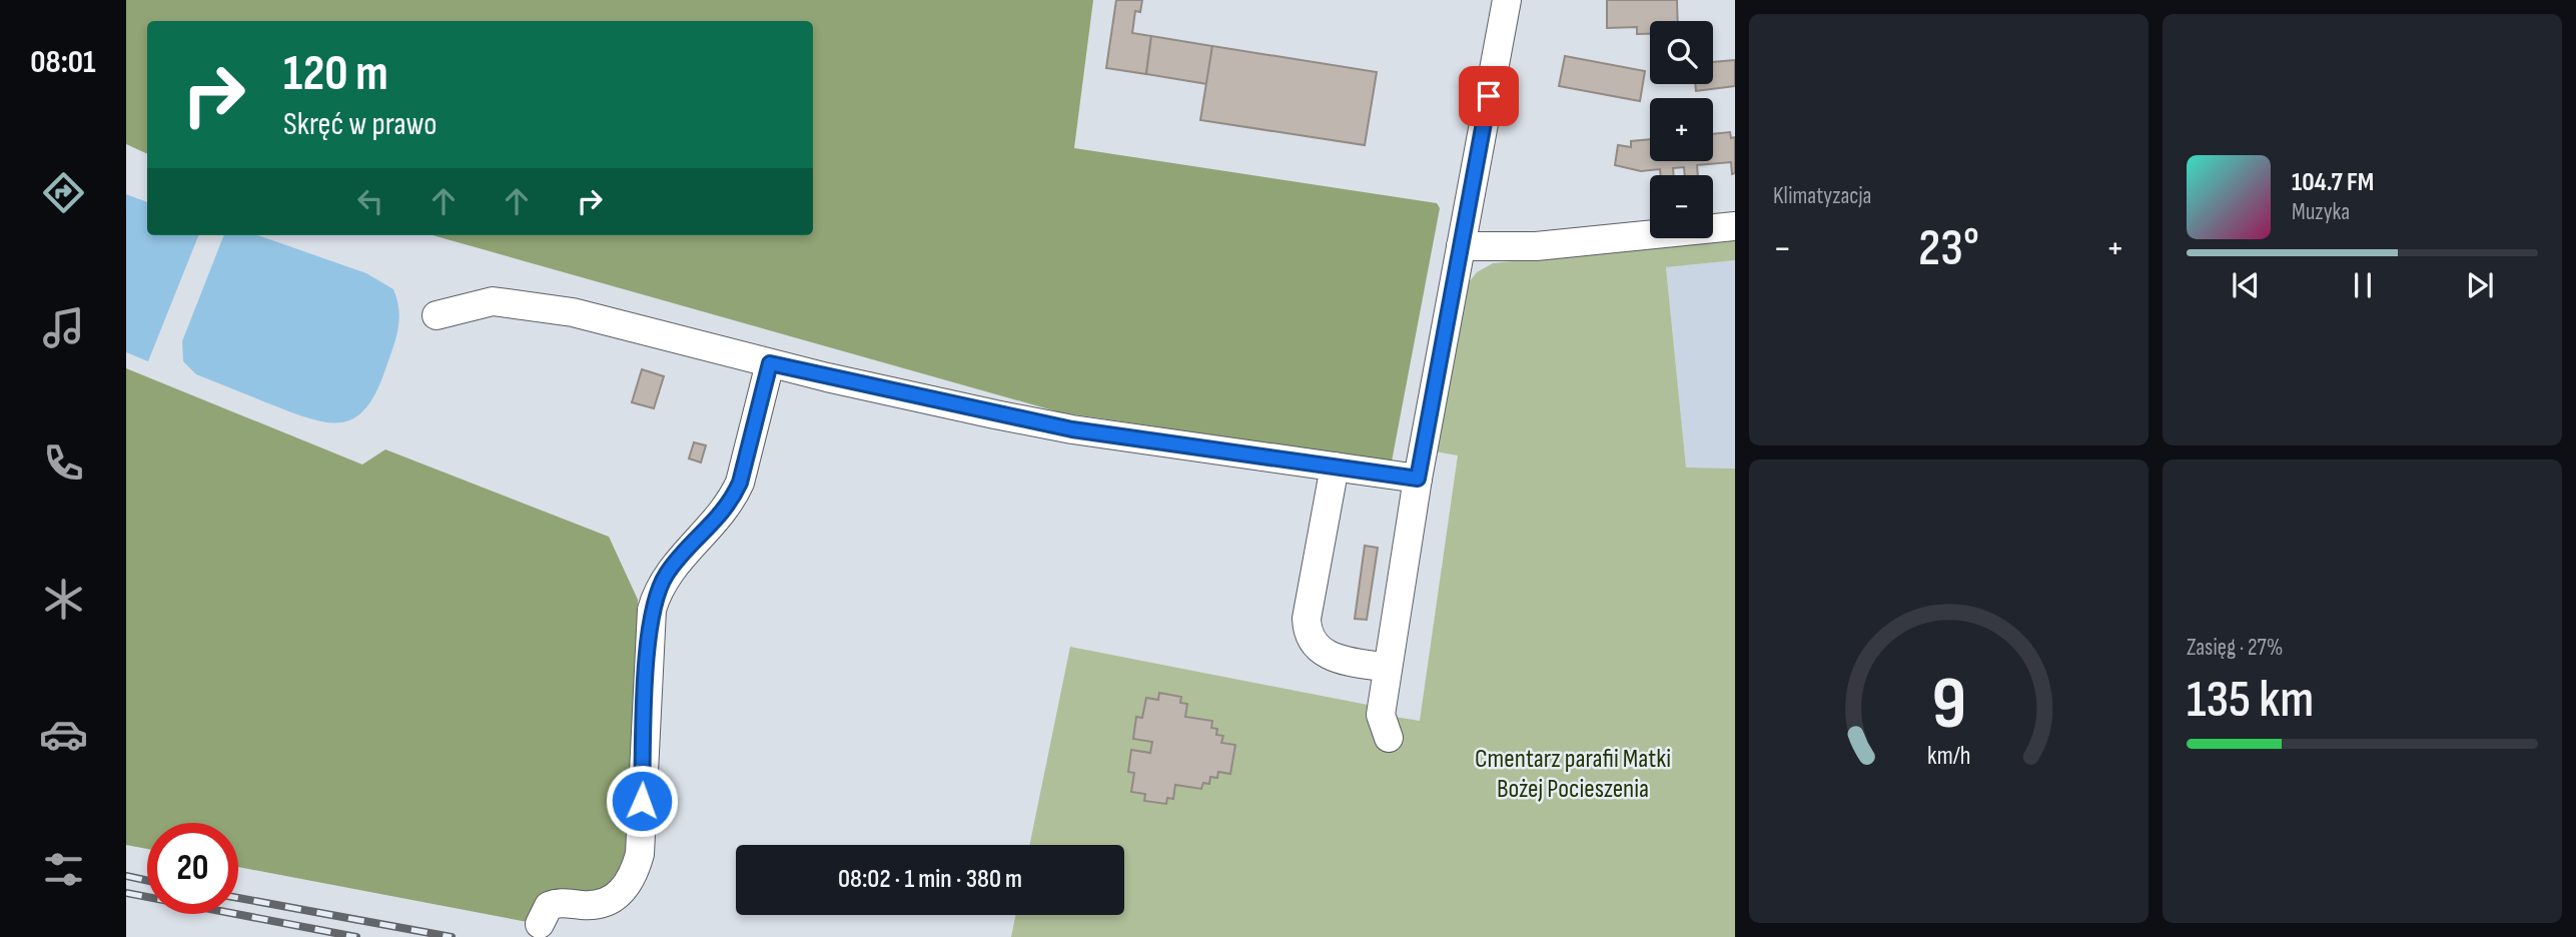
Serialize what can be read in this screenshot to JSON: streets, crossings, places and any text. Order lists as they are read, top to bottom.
{
  "parks": ["Cmentarz parafii Matki Bożej Pocieszenia"],
  "page": {
    "tabs": "08:01",
    "tile": [
      "Klimatyzacja",
      ["Zasięg · 27%", "135 km"]
    ],
    "map_buttons": ["+", "−"],
    "turn": ["120 m", "Skręć w prawo"],
    "song": ["104.7 FM", "Muzyka"],
    "heat": ["−", "23°", "+"],
    "limit": "20",
    "trip": "08:02 · 1 min · 380 m",
    "gauge": ["9", "km/h"]
  }
}
